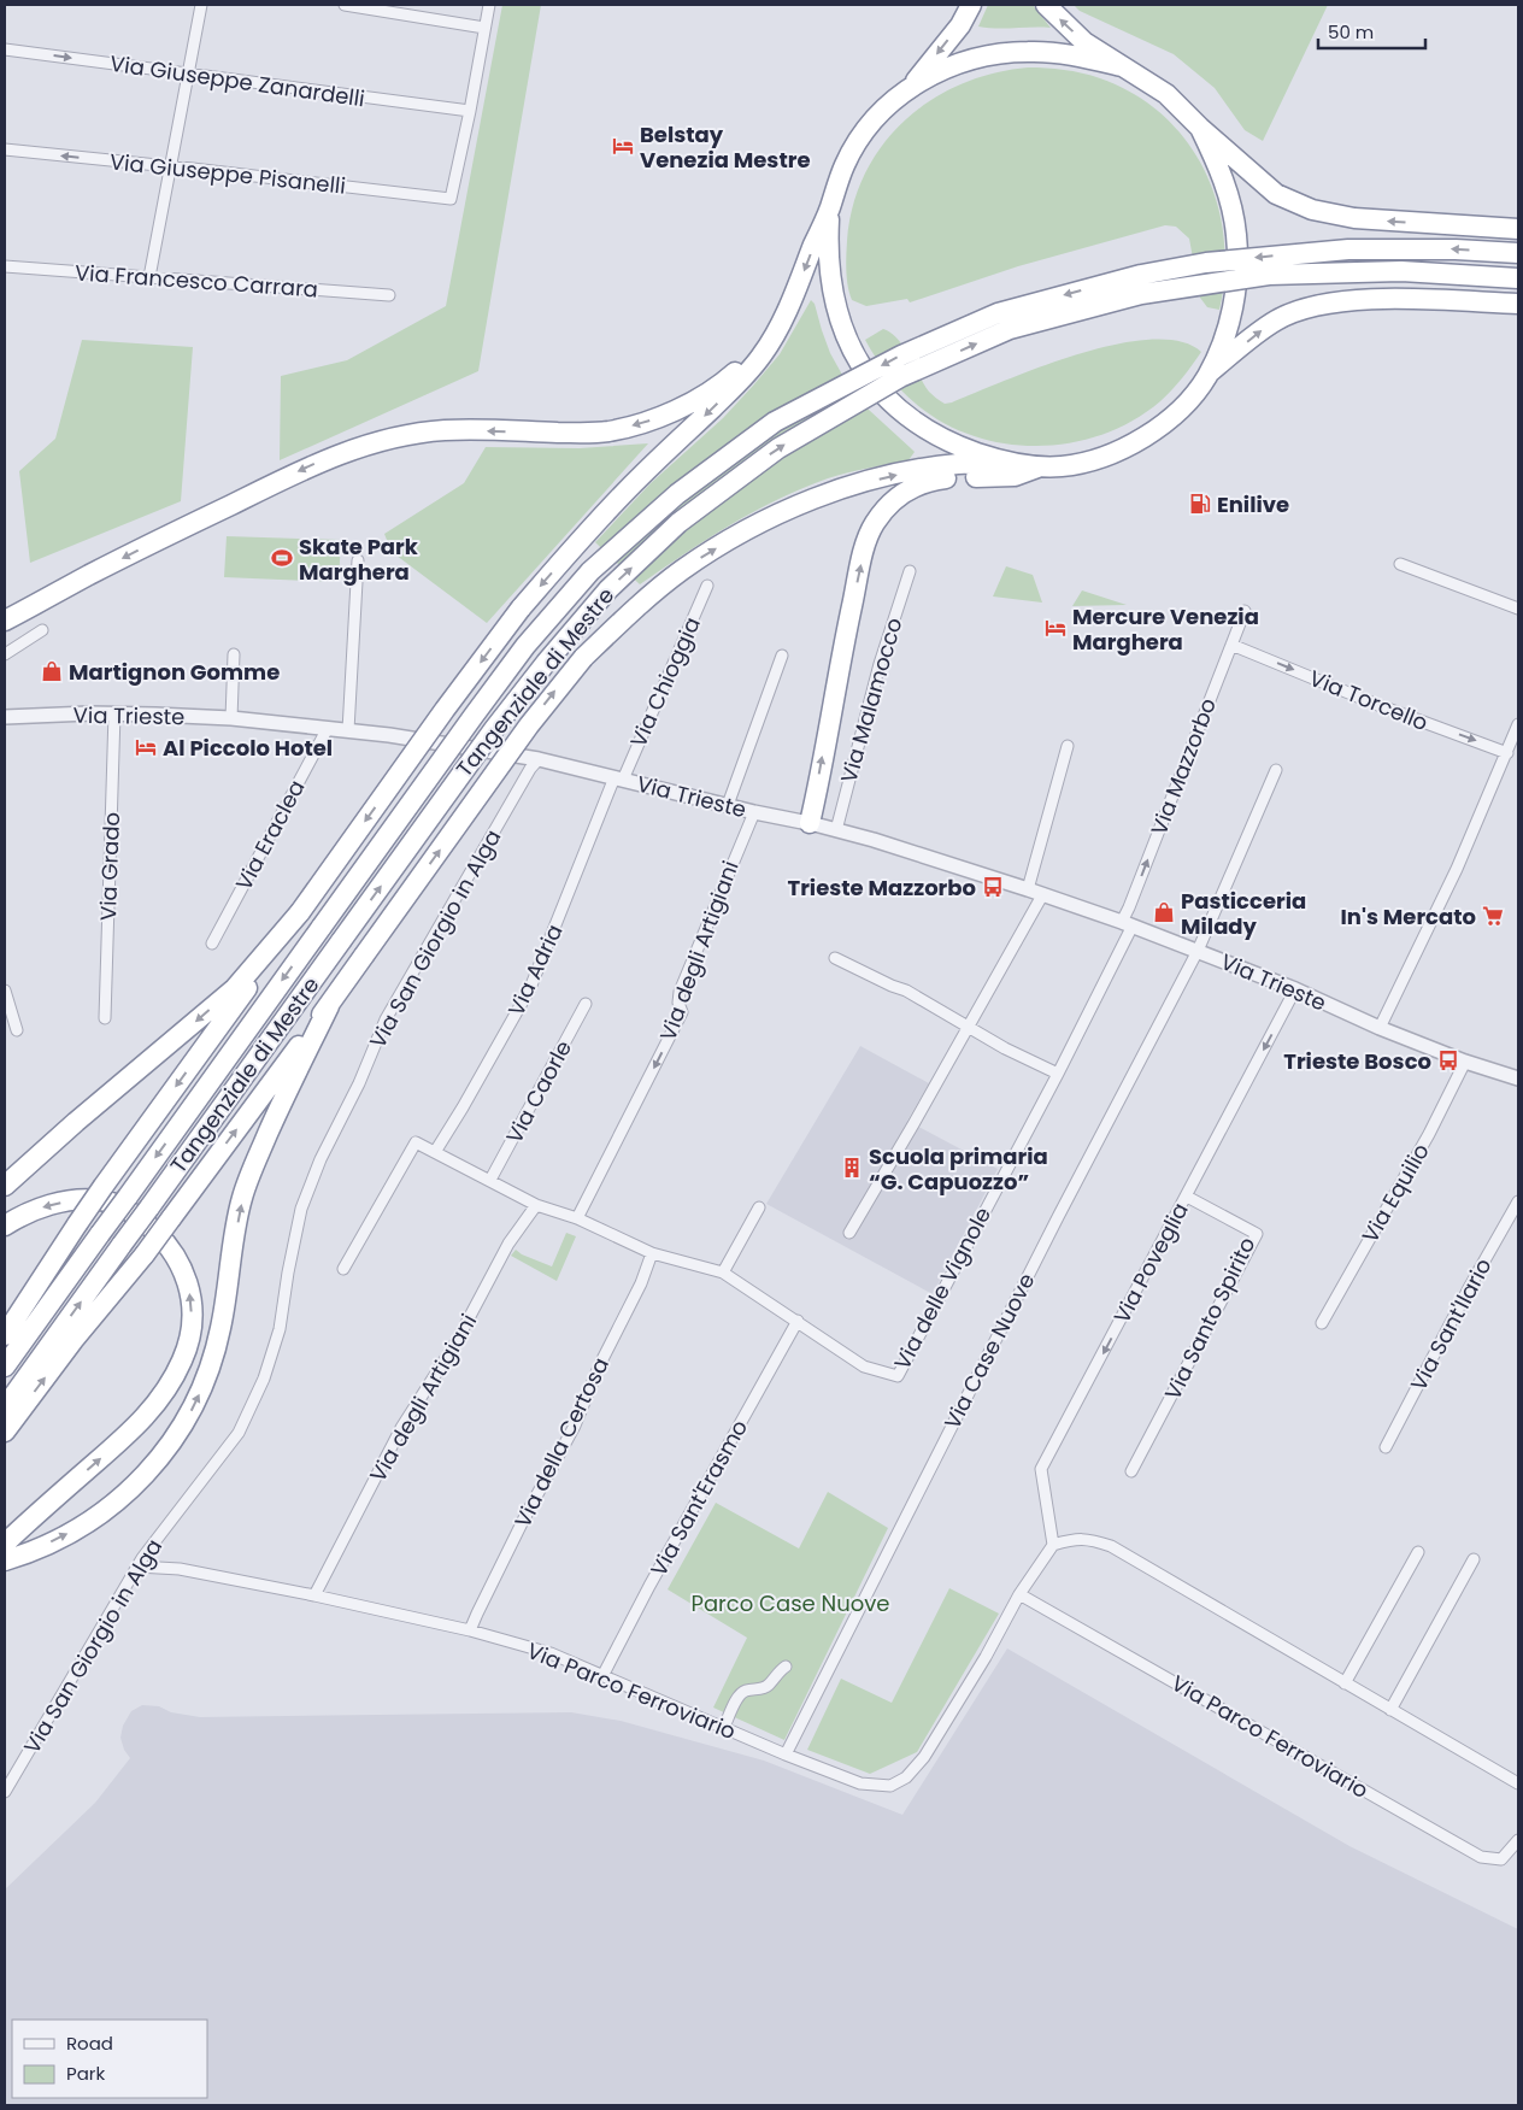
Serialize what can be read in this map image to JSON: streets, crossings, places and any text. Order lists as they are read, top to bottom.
{
  "streets": {
    "highway": ["Tangenziale di Mestre"],
    "street": [
      "Via Giuseppe Zanardelli",
      "Via Giuseppe Pisanelli",
      "Via Francesco Carrara",
      "Via Chioggia",
      "Via Malamocco",
      "Via Torcello",
      "Via Trieste",
      "Via Mazzorbo",
      "Via Eraclea",
      "Via Grado",
      "Via San Giorgio in Alga",
      "Via degli Artigiani",
      "Via Adria",
      "Via Caorle",
      "Via Equilio",
      "Via Poveglia",
      "Via delle Vignole",
      "Via Santo Spirito",
      "Via Sant'Ilario",
      "Via Case Nuove",
      "Via della Certosa",
      "Via Sant'Erasmo",
      "Via Parco Ferroviario"
    ]
  },
  "crossings": [
    ["Via Giuseppe Zanardelli", "Via Giuseppe Pisanelli"],
    ["Via Chioggia", "Via Trieste"],
    ["Via Chioggia", "Via Adria"],
    ["Via Malamocco", "Via Trieste"],
    ["Via Torcello", "Via Mazzorbo"],
    ["Via Trieste", "Via Mazzorbo"],
    ["Via Trieste", "Via Eraclea"],
    ["Via Trieste", "Via Grado"],
    ["Via Trieste", "Via San Giorgio in Alga"],
    ["Via Trieste", "Via degli Artigiani"],
    ["Via Trieste", "Via Adria"],
    ["Via Trieste", "Via Equilio"],
    ["Via Trieste", "Via Poveglia"],
    ["Via Trieste", "Via delle Vignole"],
    ["Via Trieste", "Via Case Nuove"],
    ["Via Mazzorbo", "Via delle Vignole"],
    ["Via San Giorgio in Alga", "Via Parco Ferroviario"],
    ["Via degli Artigiani", "Via delle Vignole"],
    ["Via degli Artigiani", "Via Parco Ferroviario"],
    ["Via Adria", "Via delle Vignole"],
    ["Via Caorle", "Via delle Vignole"],
    ["Via Poveglia", "Via Santo Spirito"],
    ["Via Poveglia", "Via Parco Ferroviario"],
    ["Via delle Vignole", "Via della Certosa"],
    ["Via delle Vignole", "Via Sant'Erasmo"],
    ["Via Case Nuove", "Via Parco Ferroviario"],
    ["Via della Certosa", "Via Parco Ferroviario"],
    ["Via Sant'Erasmo", "Via Parco Ferroviario"]
  ],
  "one_way": [
    "Via Giuseppe Zanardelli",
    "Via Torcello",
    "Via Mazzorbo",
    "Via degli Artigiani",
    "Via Poveglia"
  ],
  "parks": ["Parco Case Nuove"],
  "places": {
    "hotel": ["Belstay Venezia Mestre", "Mercure Venezia Marghera", "Al Piccolo Hotel"],
    "fuel station": ["Enilive"],
    "sports": ["Skate Park Marghera"],
    "shop": ["Martignon Gomme", "Pasticceria Milady"],
    "bus stop": ["Trieste Mazzorbo", "Trieste Bosco"],
    "supermarket": ["In's Mercato"],
    "building": ["Scuola primaria “G. Capuozzo”"]
  },
  "legend": ["Road", "Park"],
  "scale_bar": "50 m"
}
